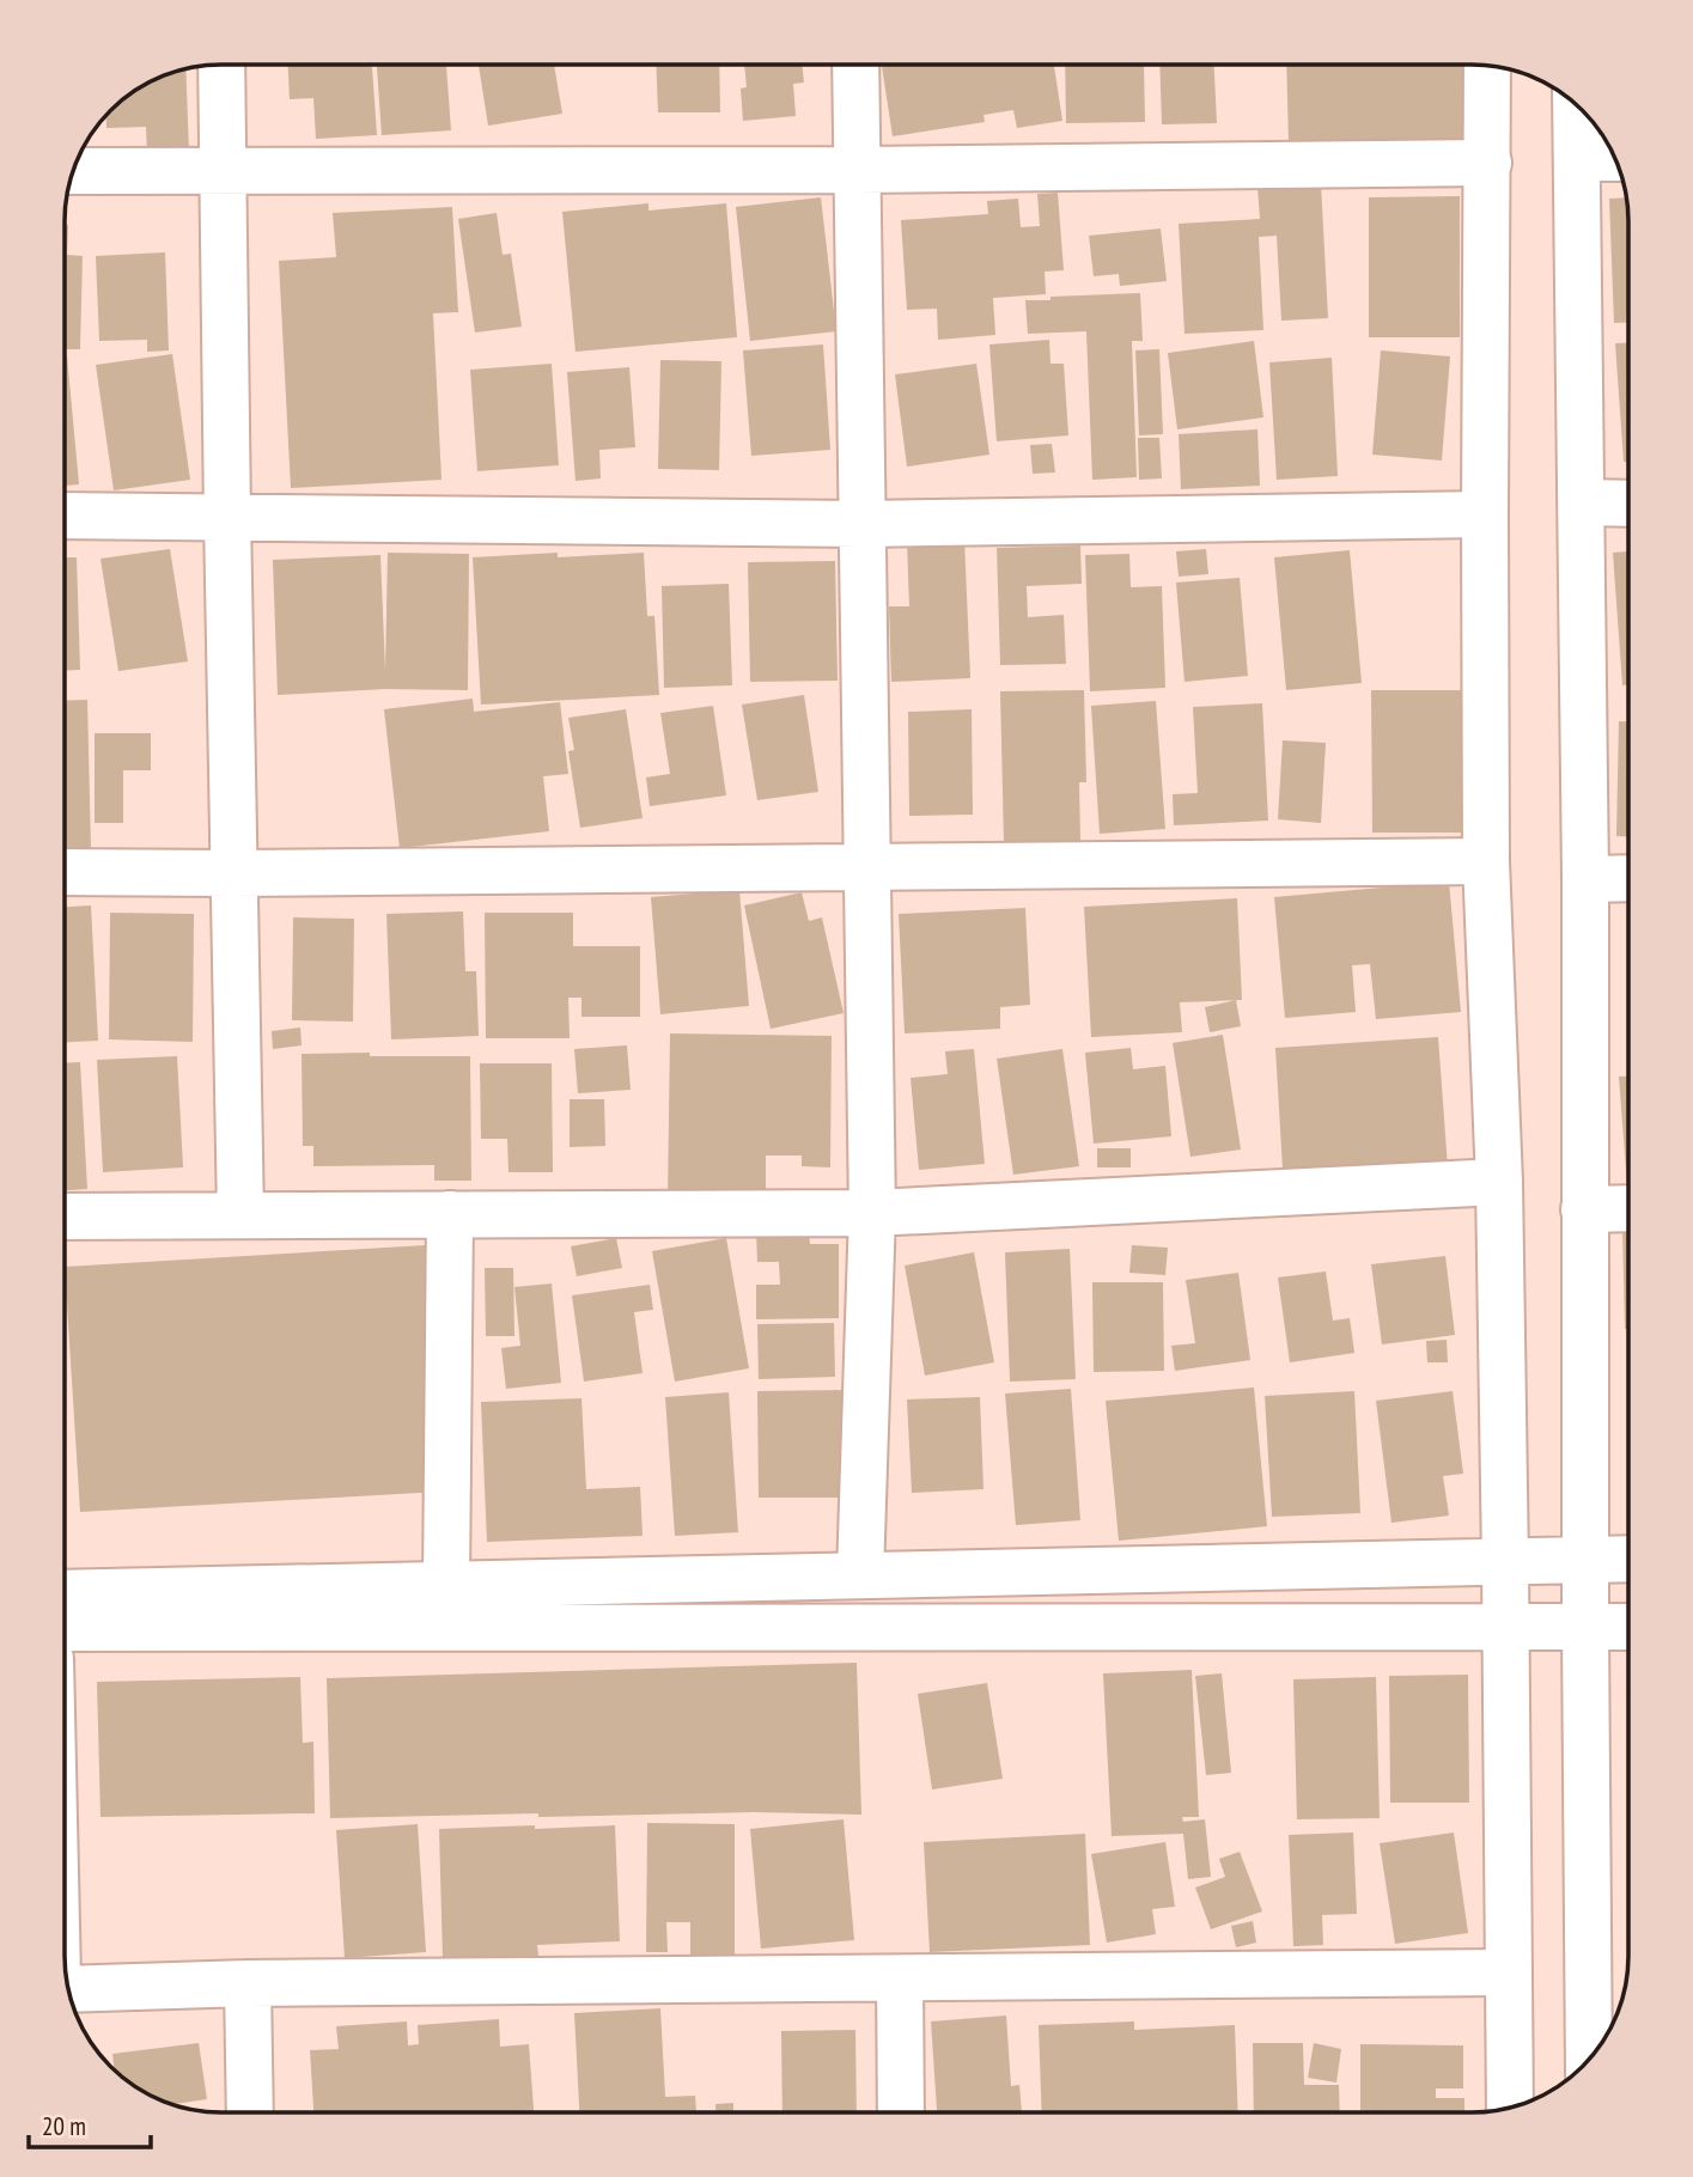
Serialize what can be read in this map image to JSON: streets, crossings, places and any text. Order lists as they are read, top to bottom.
{
  "scale_bar": "20 m"
}
